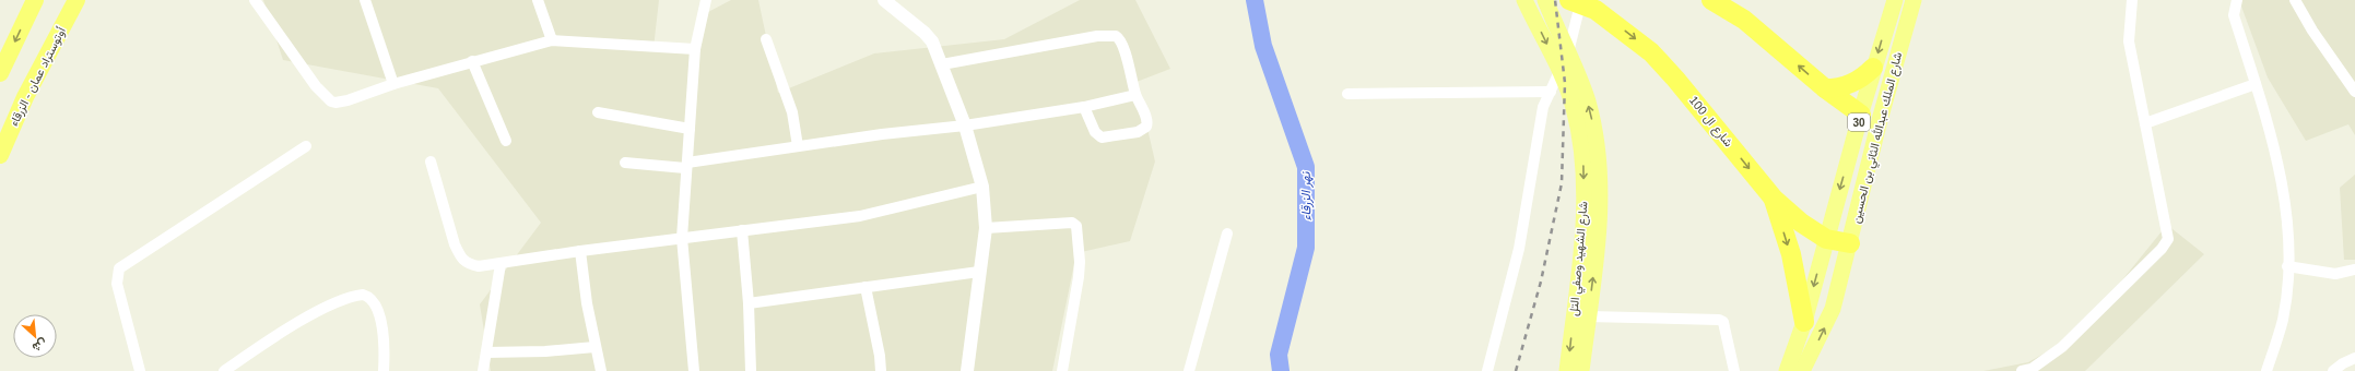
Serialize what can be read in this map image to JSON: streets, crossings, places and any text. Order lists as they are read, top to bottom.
{
  "streets": {
    "highway": ["أوتوستراد عمان - الزرقاء", "شارع ال 100"],
    "main road": ["30", "شارع الملك عبدالله الثاني بن الحسين", "شارع الشهيد وصفي التل"]
  },
  "crossings": [
    ["شارع ال 100", "شارع الملك عبدالله الثاني بن الحسين"]
  ],
  "water": ["نهر الزرقاء"],
  "north": "bottom right"
}
